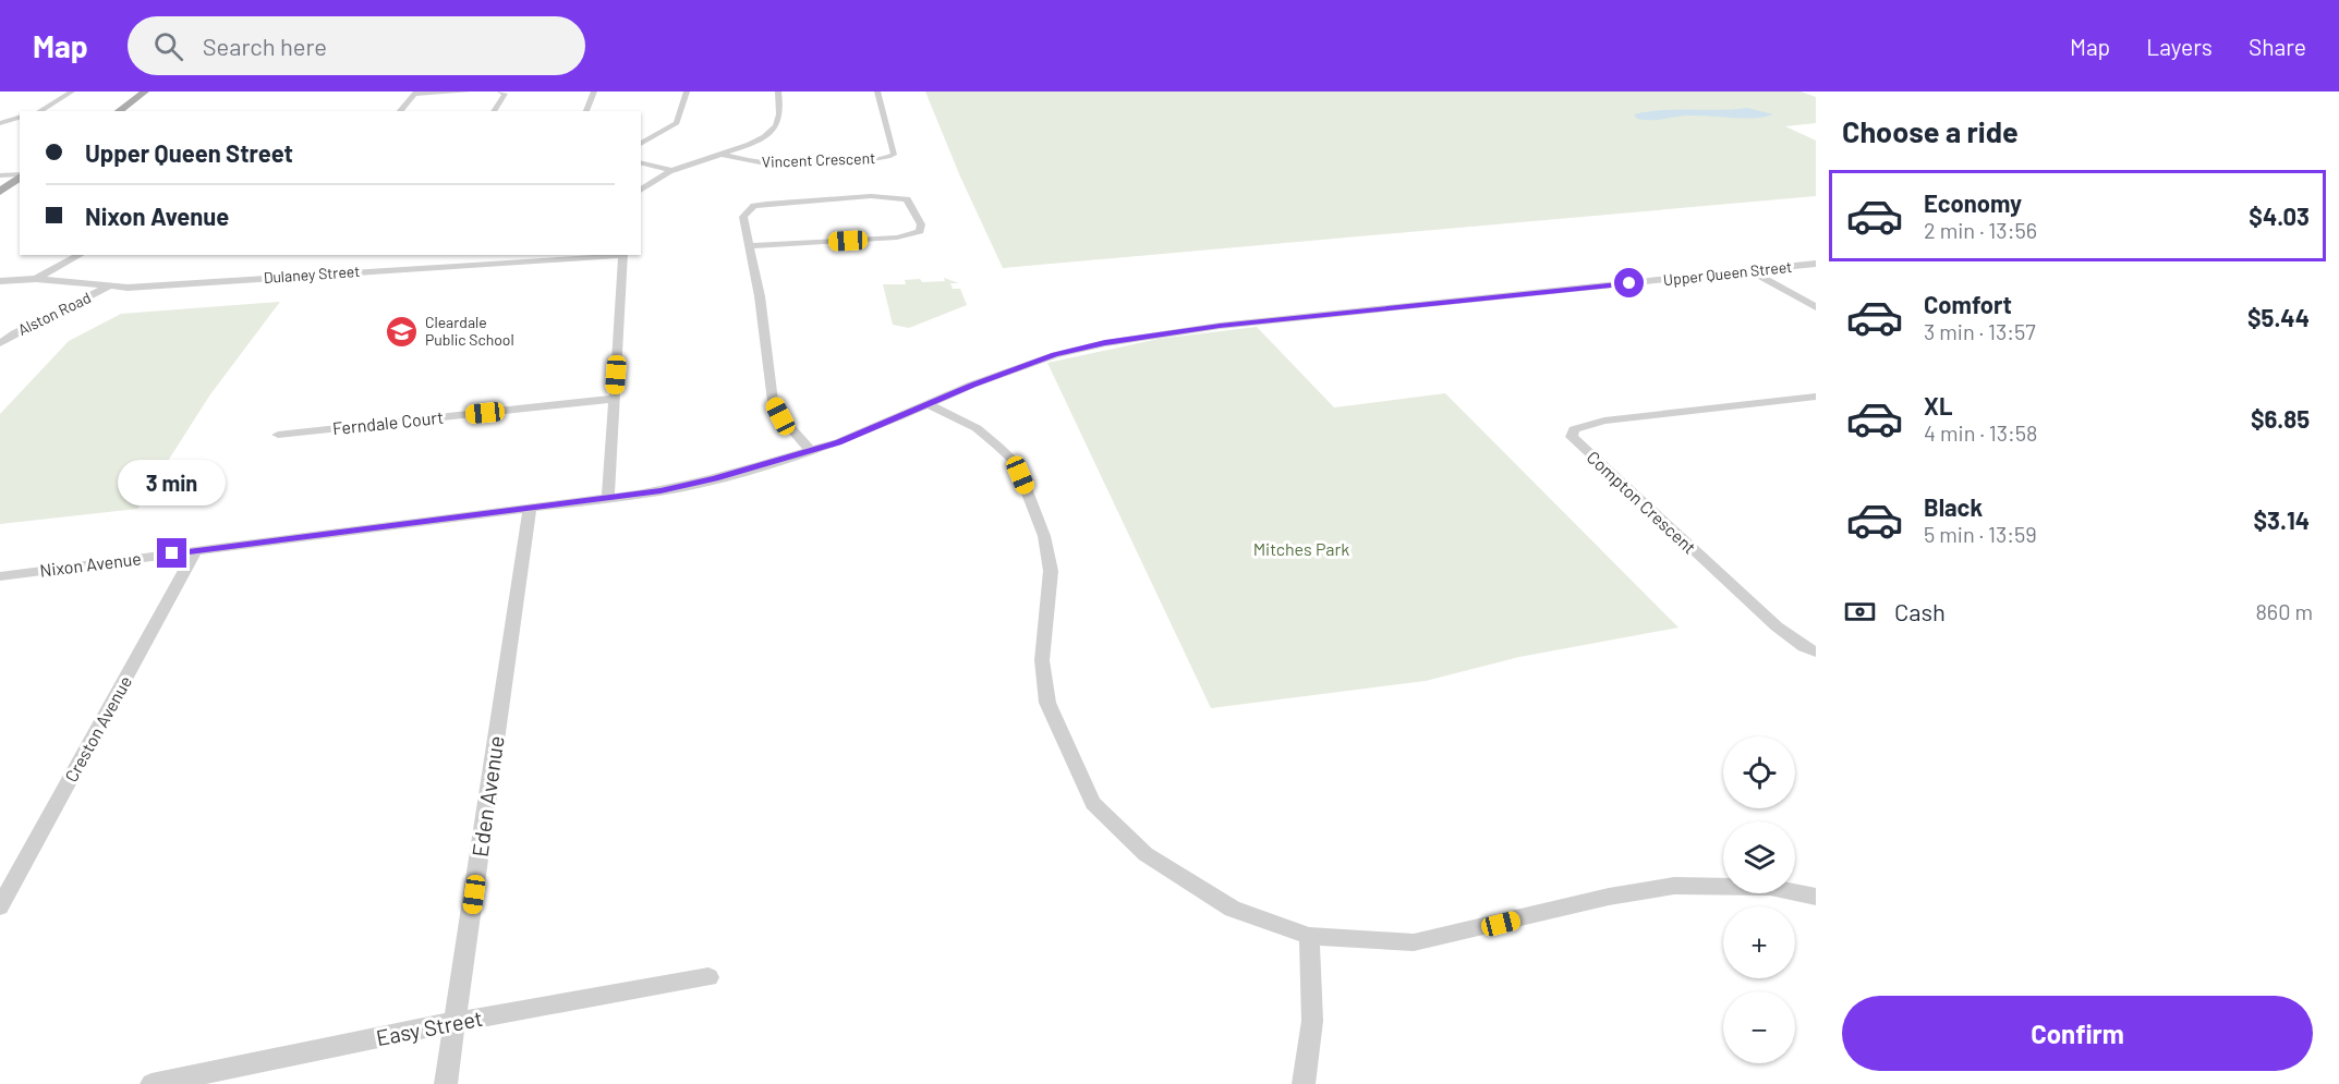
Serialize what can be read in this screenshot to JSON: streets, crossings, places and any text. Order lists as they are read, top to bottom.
{
  "streets": {
    "street": [
      "Vincent Crescent",
      "Upper Queen Street",
      "Dulaney Street",
      "Alston Road",
      "Ferndale Court",
      "Compton Crescent",
      "Nixon Avenue",
      "Creston Avenue",
      "Eden Avenue",
      "Easy Street"
    ]
  },
  "crossings": [
    ["Upper Queen Street", "Nixon Avenue"],
    ["Dulaney Street", "Alston Road"],
    ["Nixon Avenue", "Creston Avenue"],
    ["Nixon Avenue", "Eden Avenue"],
    ["Eden Avenue", "Easy Street"]
  ],
  "parks": ["Mitches Park"],
  "places": {
    "school or university": ["Cleardale Public School"]
  },
  "page": {
    "header": "Map",
    "search": "Search here",
    "nav": ["Map", "Layers", "Share"],
    "heading": "Choose a ride",
    "banner": ["Upper Queen Street", "Nixon Avenue"],
    "list": [
      {
        "name": "Economy",
        "note": "2 min · 13:56",
        "value": "$4.03"
      },
      {
        "name": "Comfort",
        "note": "3 min · 13:57",
        "value": "$5.44"
      },
      {
        "name": "XL",
        "note": "4 min · 13:58",
        "value": "$6.85"
      },
      {
        "name": "Black",
        "note": "5 min · 13:59",
        "value": "$3.14"
      }
    ],
    "bubble": "3 min",
    "pay": ["Cash", "860 m"],
    "map_buttons": ["+", "−"],
    "buttons": "Confirm"
  }
}
